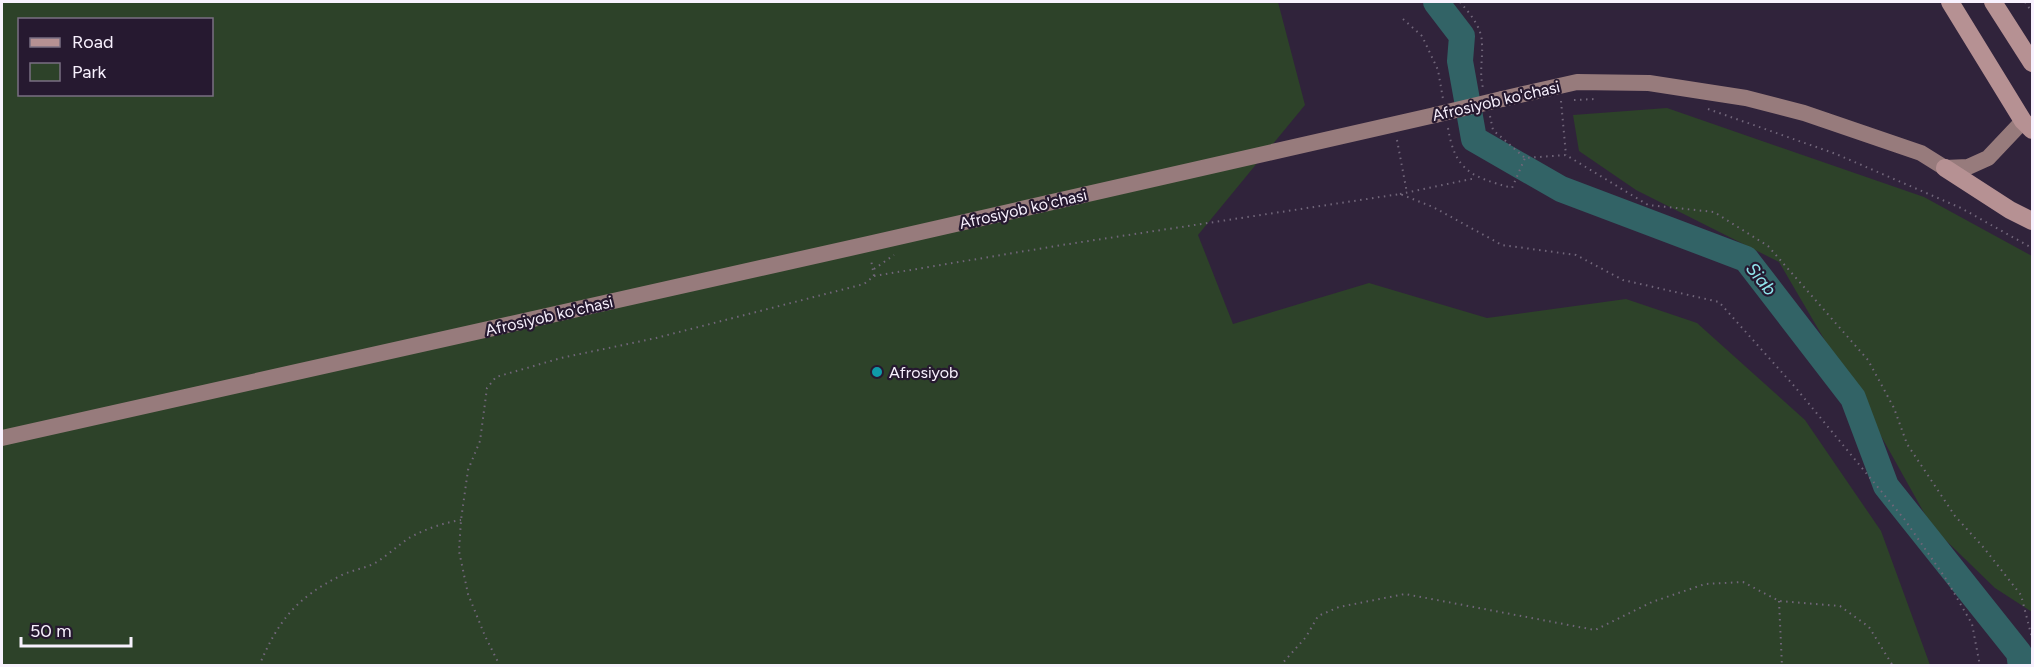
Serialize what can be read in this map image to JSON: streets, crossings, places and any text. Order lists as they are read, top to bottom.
{
  "streets": {
    "street": ["Afrosiyob ko'chasi"]
  },
  "water": ["Siab"],
  "places": ["Afrosiyob"],
  "legend": ["Road", "Park"],
  "scale_bar": "50 m"
}
